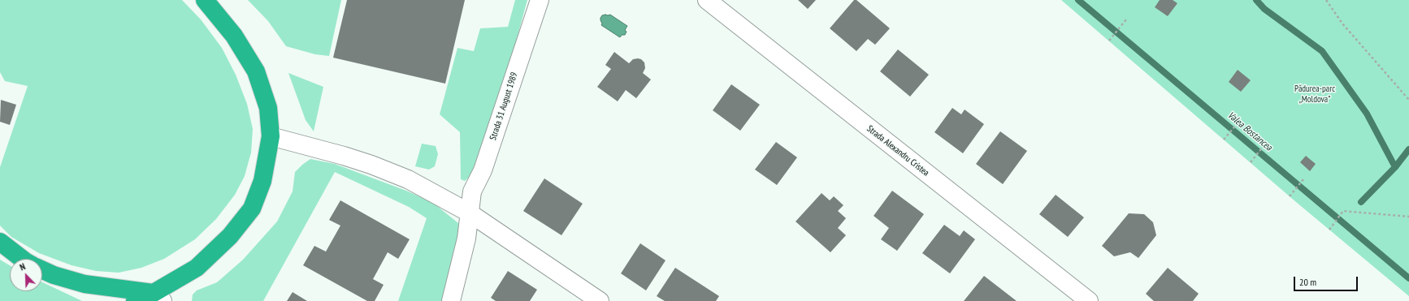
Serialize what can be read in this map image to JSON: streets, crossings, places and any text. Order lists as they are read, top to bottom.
{
  "streets": {
    "street": ["Strada 31 August 1989", "Strada Alexandru Cristea"]
  },
  "water": ["Valea Bostancea"],
  "parks": ["Pădurea-parc „Moldova”"],
  "scale_bar": "20 m",
  "north": "top left"
}
